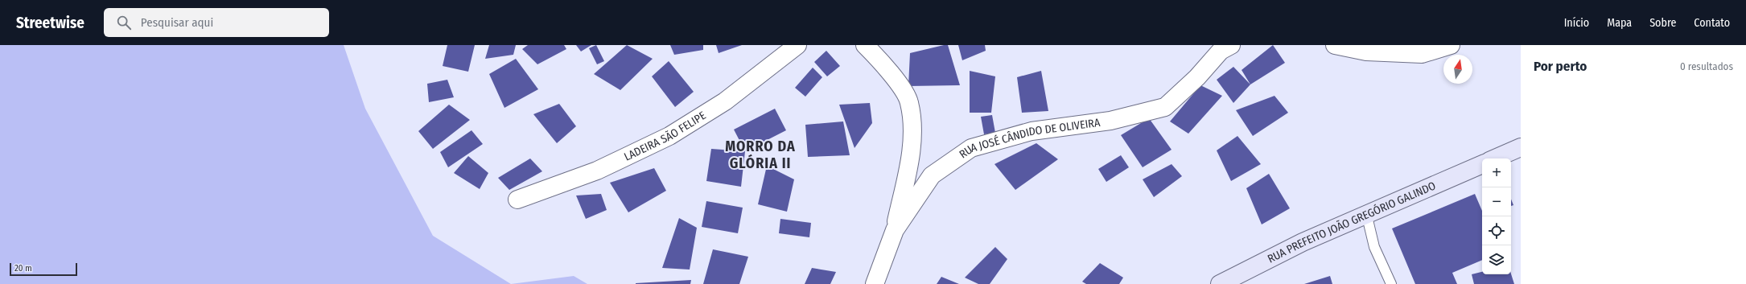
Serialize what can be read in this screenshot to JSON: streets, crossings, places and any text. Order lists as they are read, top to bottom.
{
  "streets": {
    "main road": ["RUA PREFEITO JOÃO GREGÓRIO GALINDO"],
    "street": ["LADEIRA SÃO FELIPE", "RUA JOSÉ CÂNDIDO DE OLIVEIRA"]
  },
  "districts": ["MORRO DA GLÓRIA II"],
  "scale_bar": "20 m",
  "north": "top",
  "page": {
    "header": "Streetwise",
    "search": "Pesquisar aqui",
    "nav": [
      "Início",
      "Mapa",
      "Sobre",
      "Contato"
    ],
    "heading": ["Por perto", "0 resultados"],
    "map_buttons": ["+", "−"],
    "scale": "20 m"
  }
}
